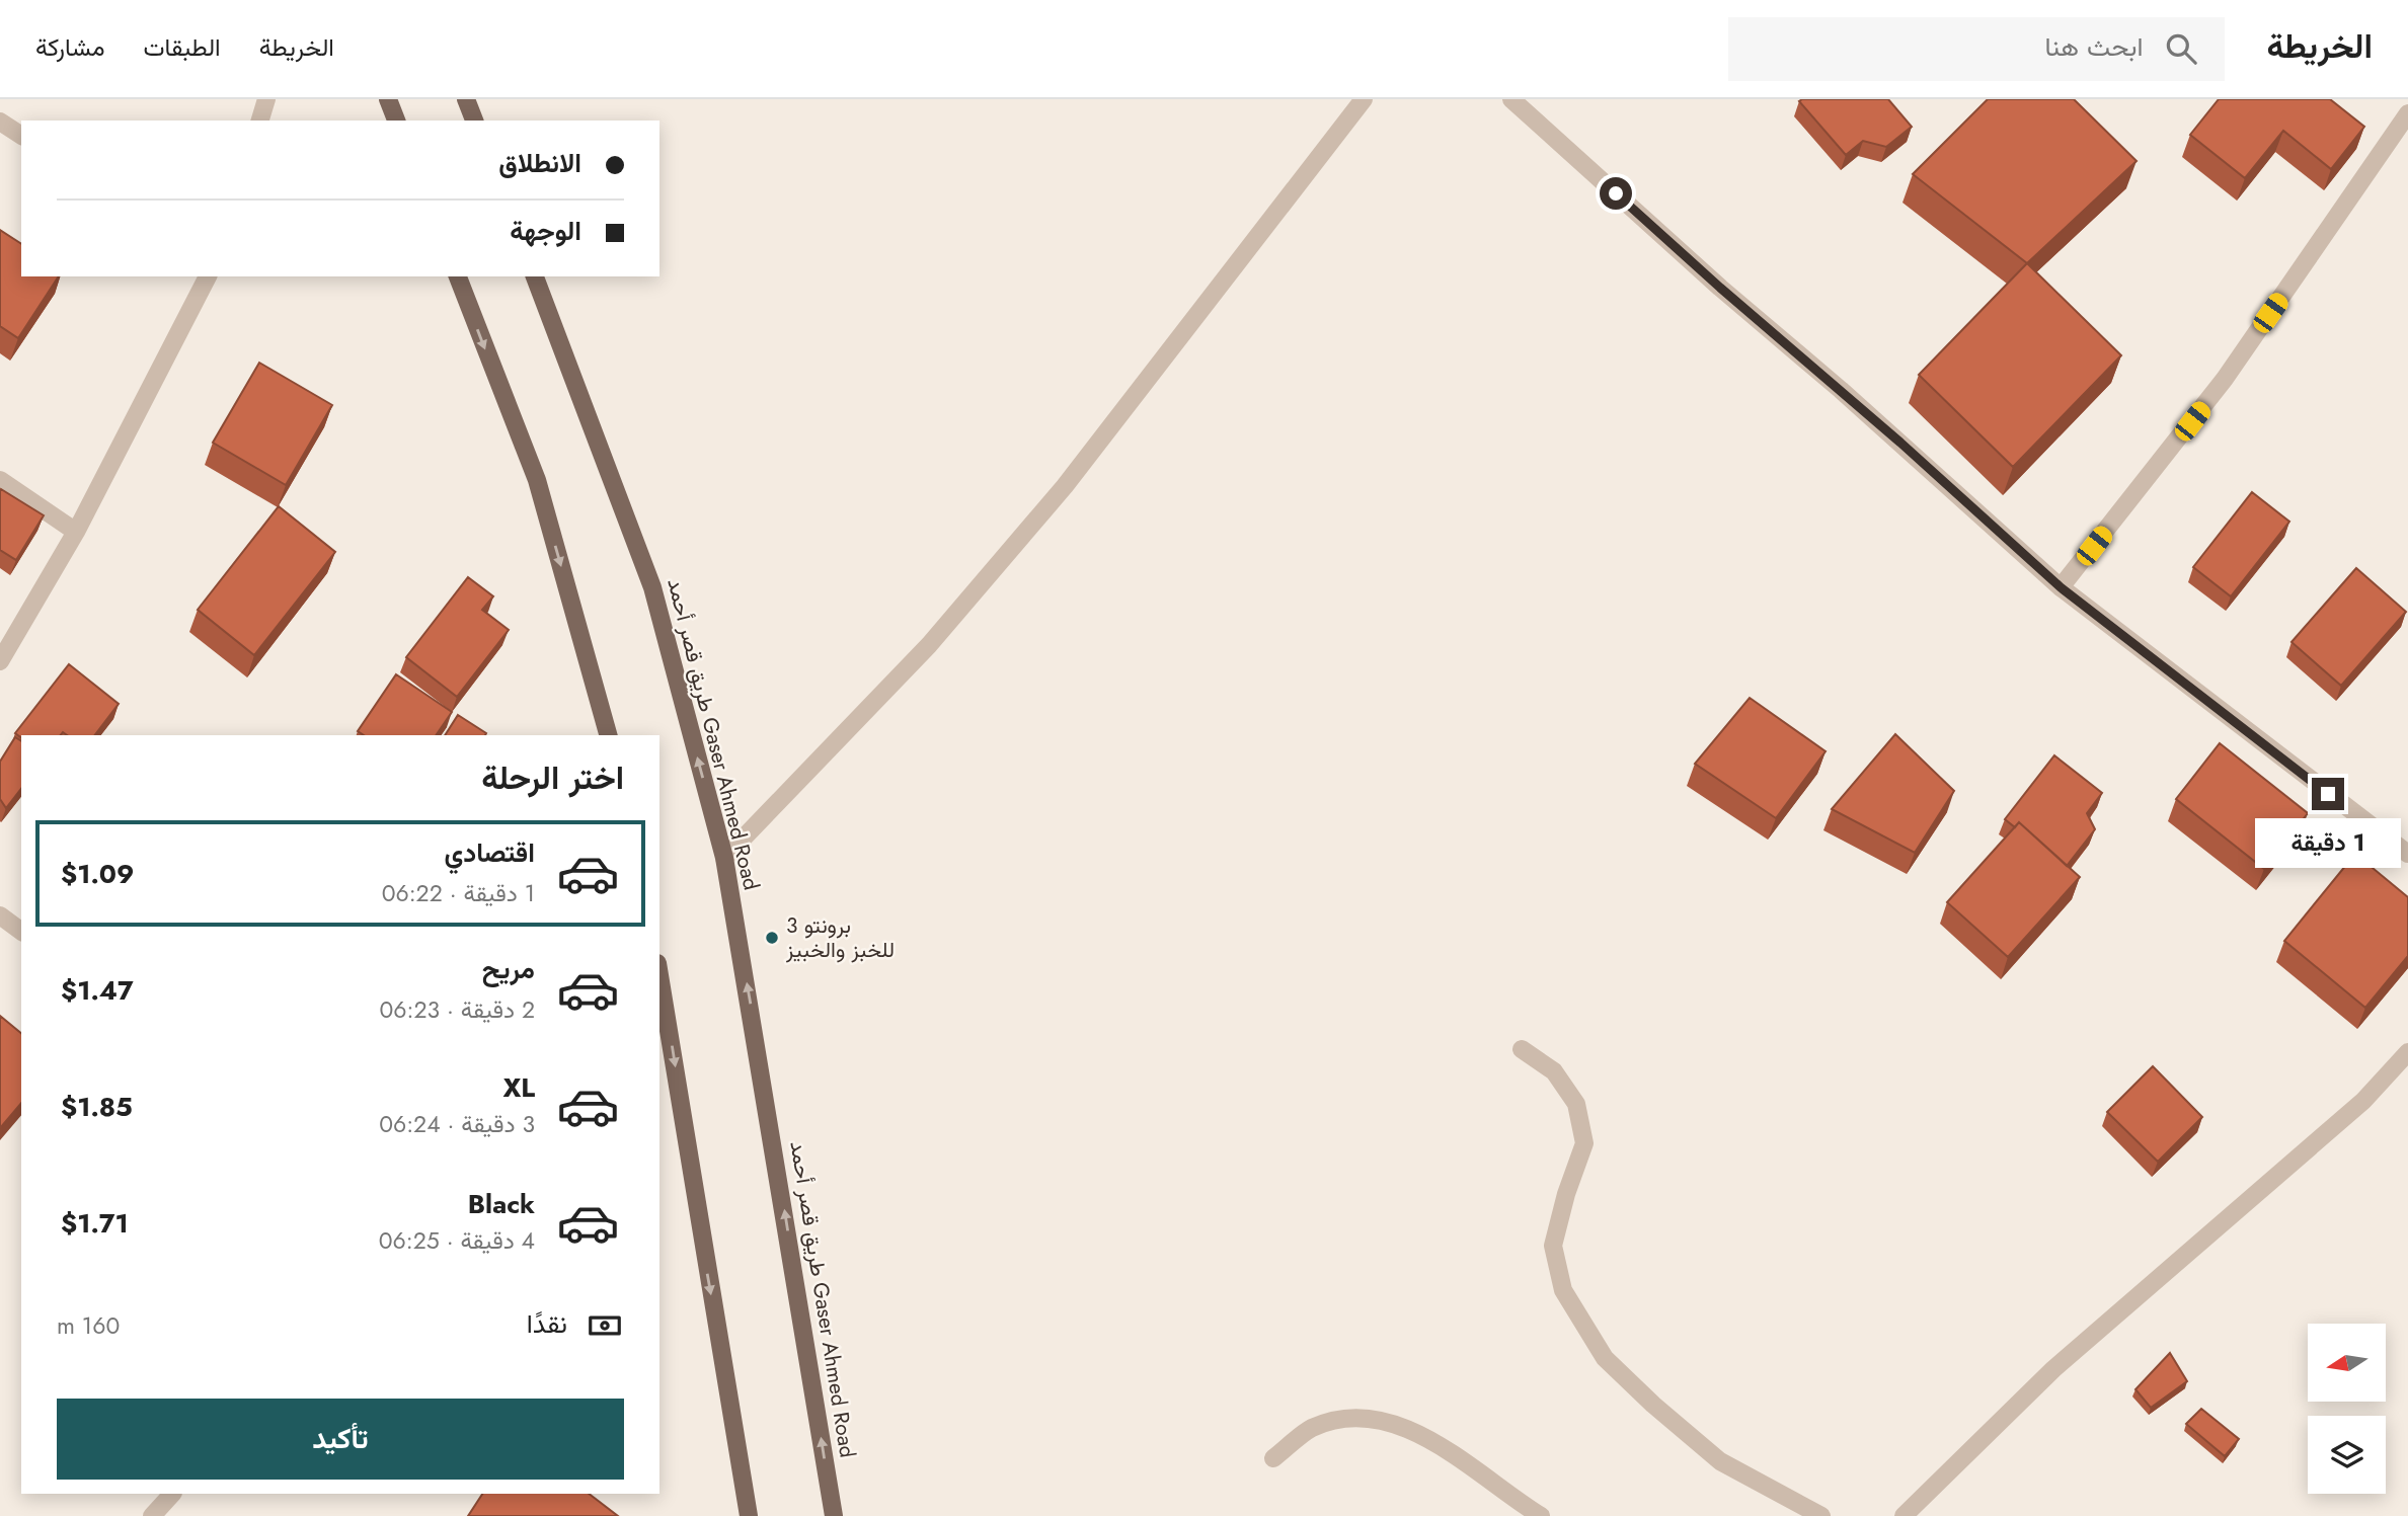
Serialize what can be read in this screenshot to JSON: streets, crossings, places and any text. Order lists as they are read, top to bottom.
{
  "streets": {
    "main road": ["طريق قصر أحمد Gaser Ahmed Road"]
  },
  "places": ["برونتو 3 للخبز والخبيز"],
  "north": "left",
  "page": {
    "header": "الخريطة",
    "search": "ابحث هنا",
    "nav": ["الخريطة", "الطبقات", "مشاركة"],
    "banner": ["الانطلاق", "الوجهة"],
    "heading": "اختر الرحلة",
    "bubble": "1 دقيقة",
    "list": [
      {
        "name": "اقتصادي",
        "note": "1 دقيقة · 06:22",
        "value": "$1.09"
      },
      {
        "name": "مريح",
        "note": "2 دقيقة · 06:23",
        "value": "$1.47"
      },
      {
        "name": "XL",
        "note": "3 دقيقة · 06:24",
        "value": "$1.85"
      },
      {
        "name": "Black",
        "note": "4 دقيقة · 06:25",
        "value": "$1.71"
      }
    ],
    "pay": ["نقدًا", "160 m"],
    "buttons": "تأكيد"
  }
}
